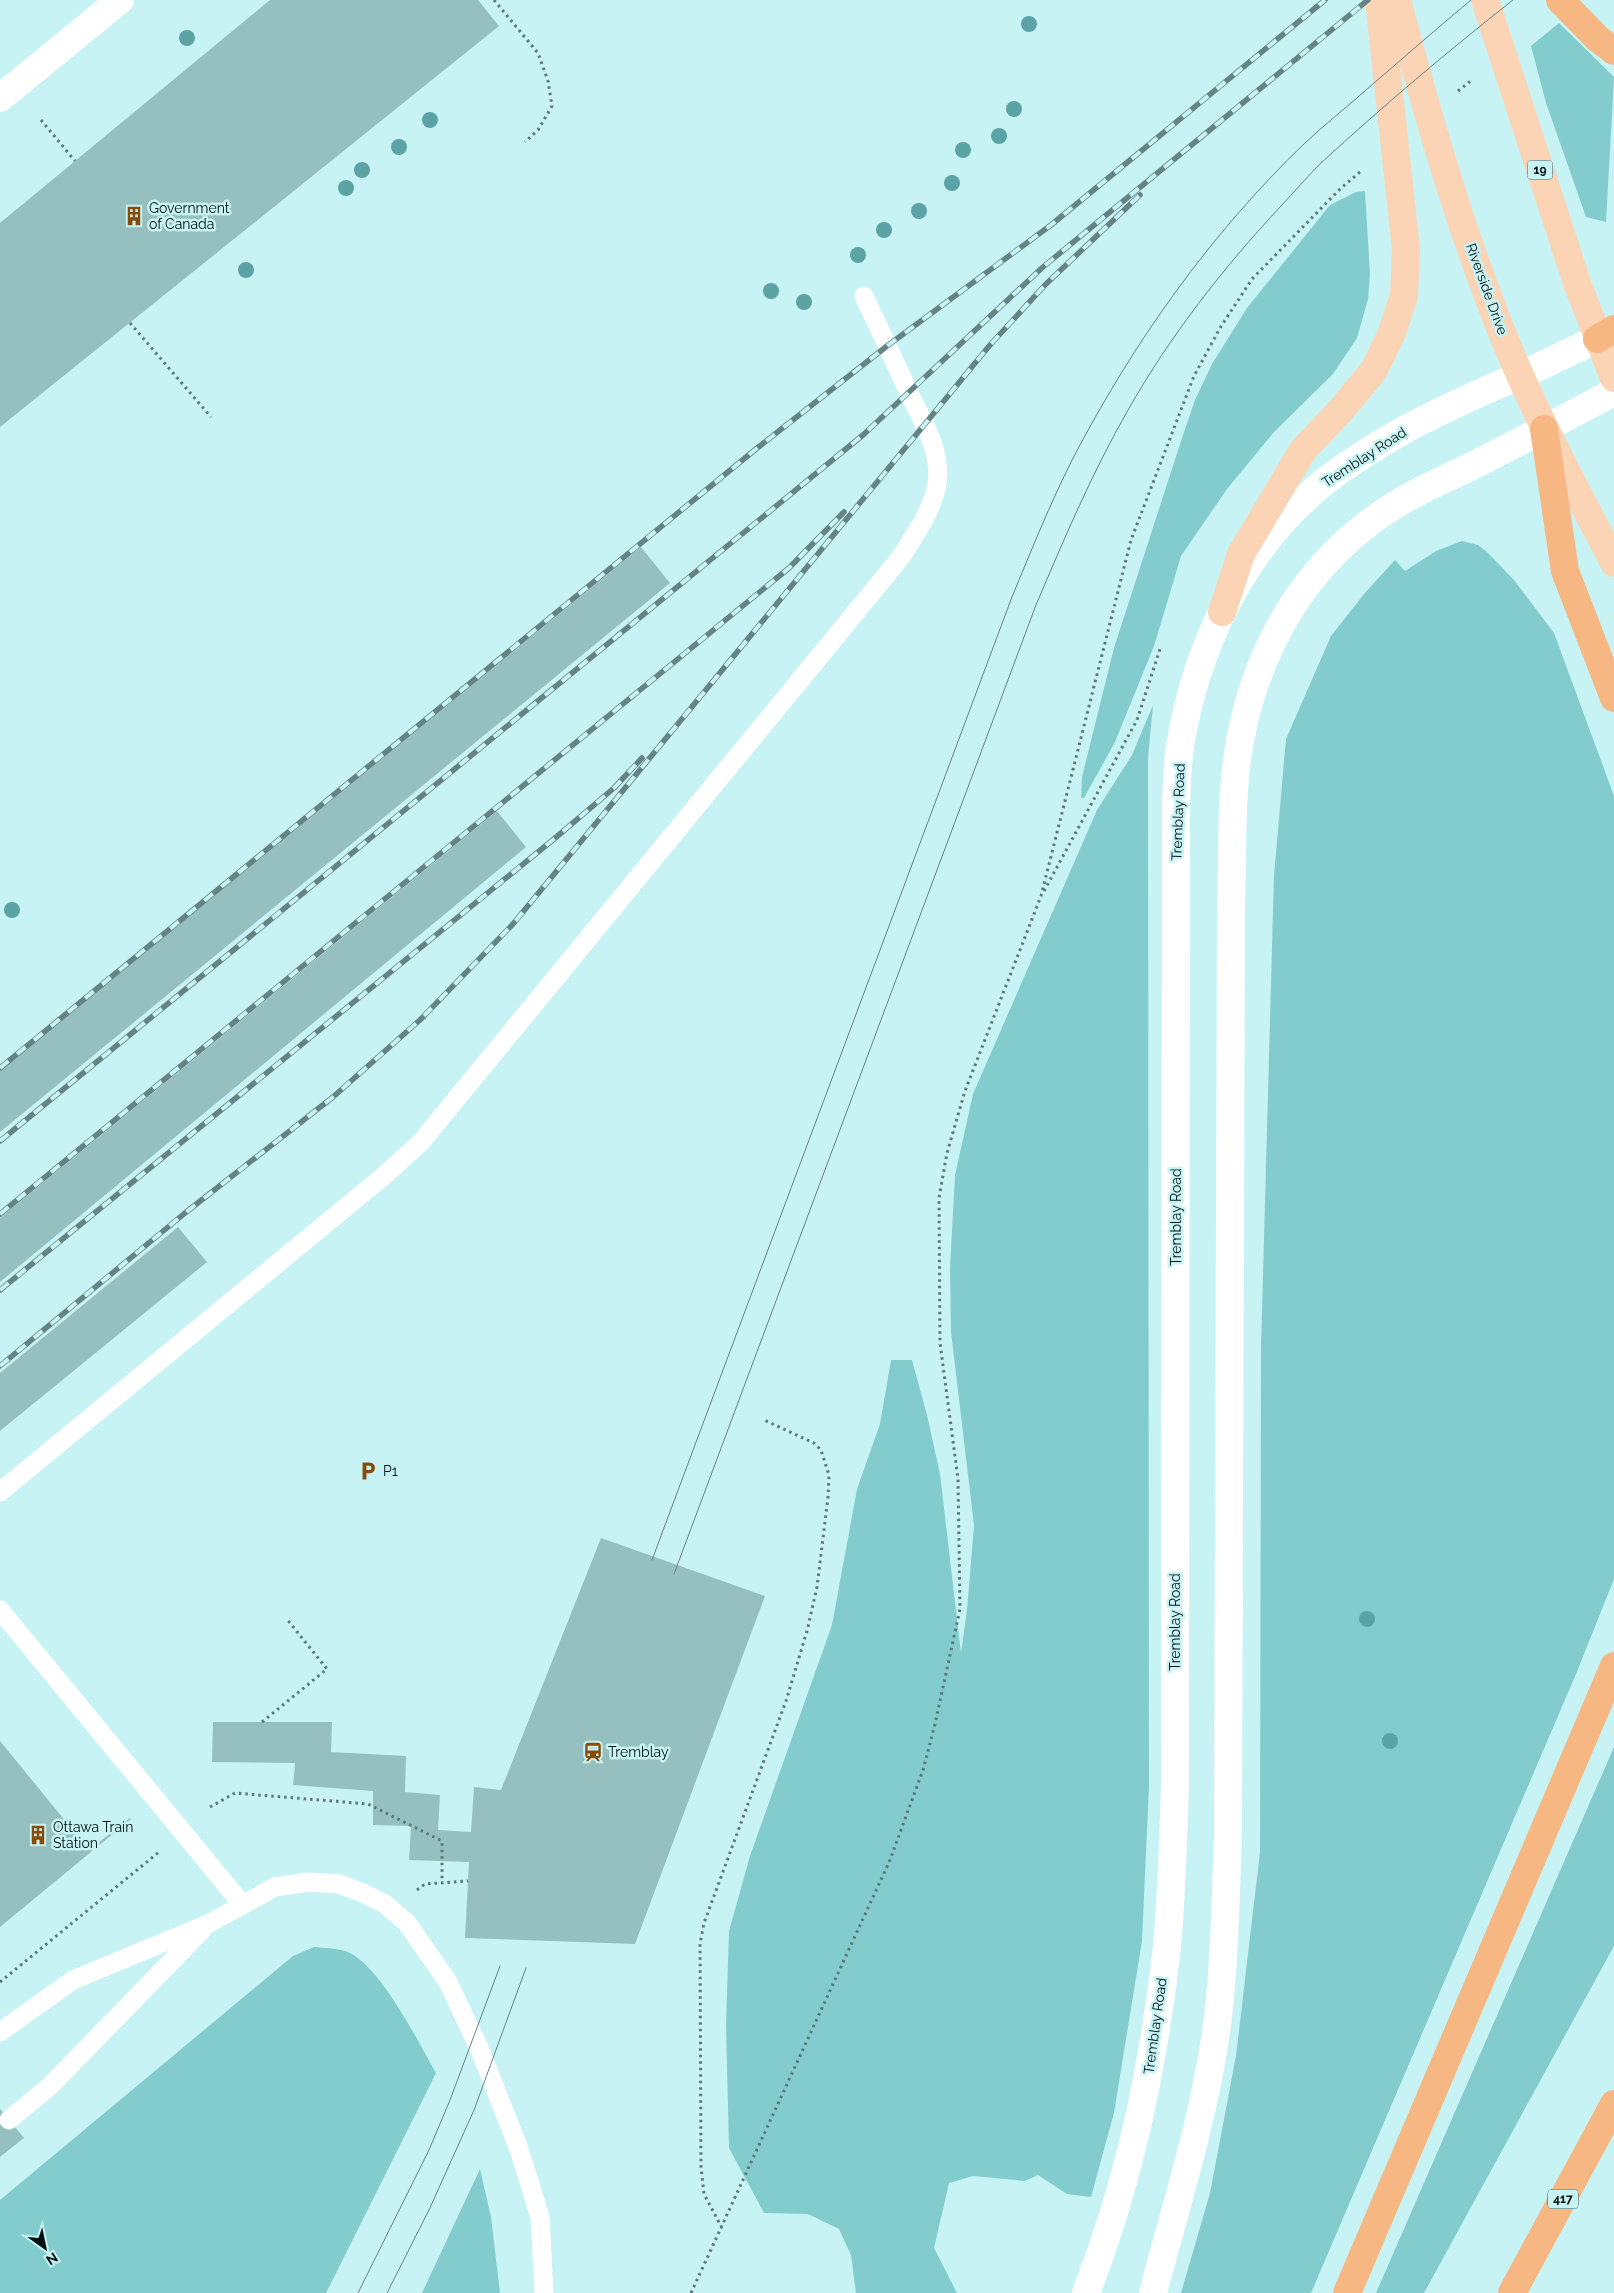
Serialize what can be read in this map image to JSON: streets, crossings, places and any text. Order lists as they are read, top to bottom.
{
  "streets": {
    "highway": ["417"],
    "main road": ["19", "Riverside Drive"],
    "street": ["Tremblay Road"]
  },
  "crossings": [
    ["19", "Tremblay Road"],
    ["Riverside Drive", "Tremblay Road"]
  ],
  "places": {
    "building": ["Government of Canada", "Ottawa Train Station"],
    "parking": ["P1"],
    "station": ["Tremblay"]
  },
  "north": "bottom right"
}
